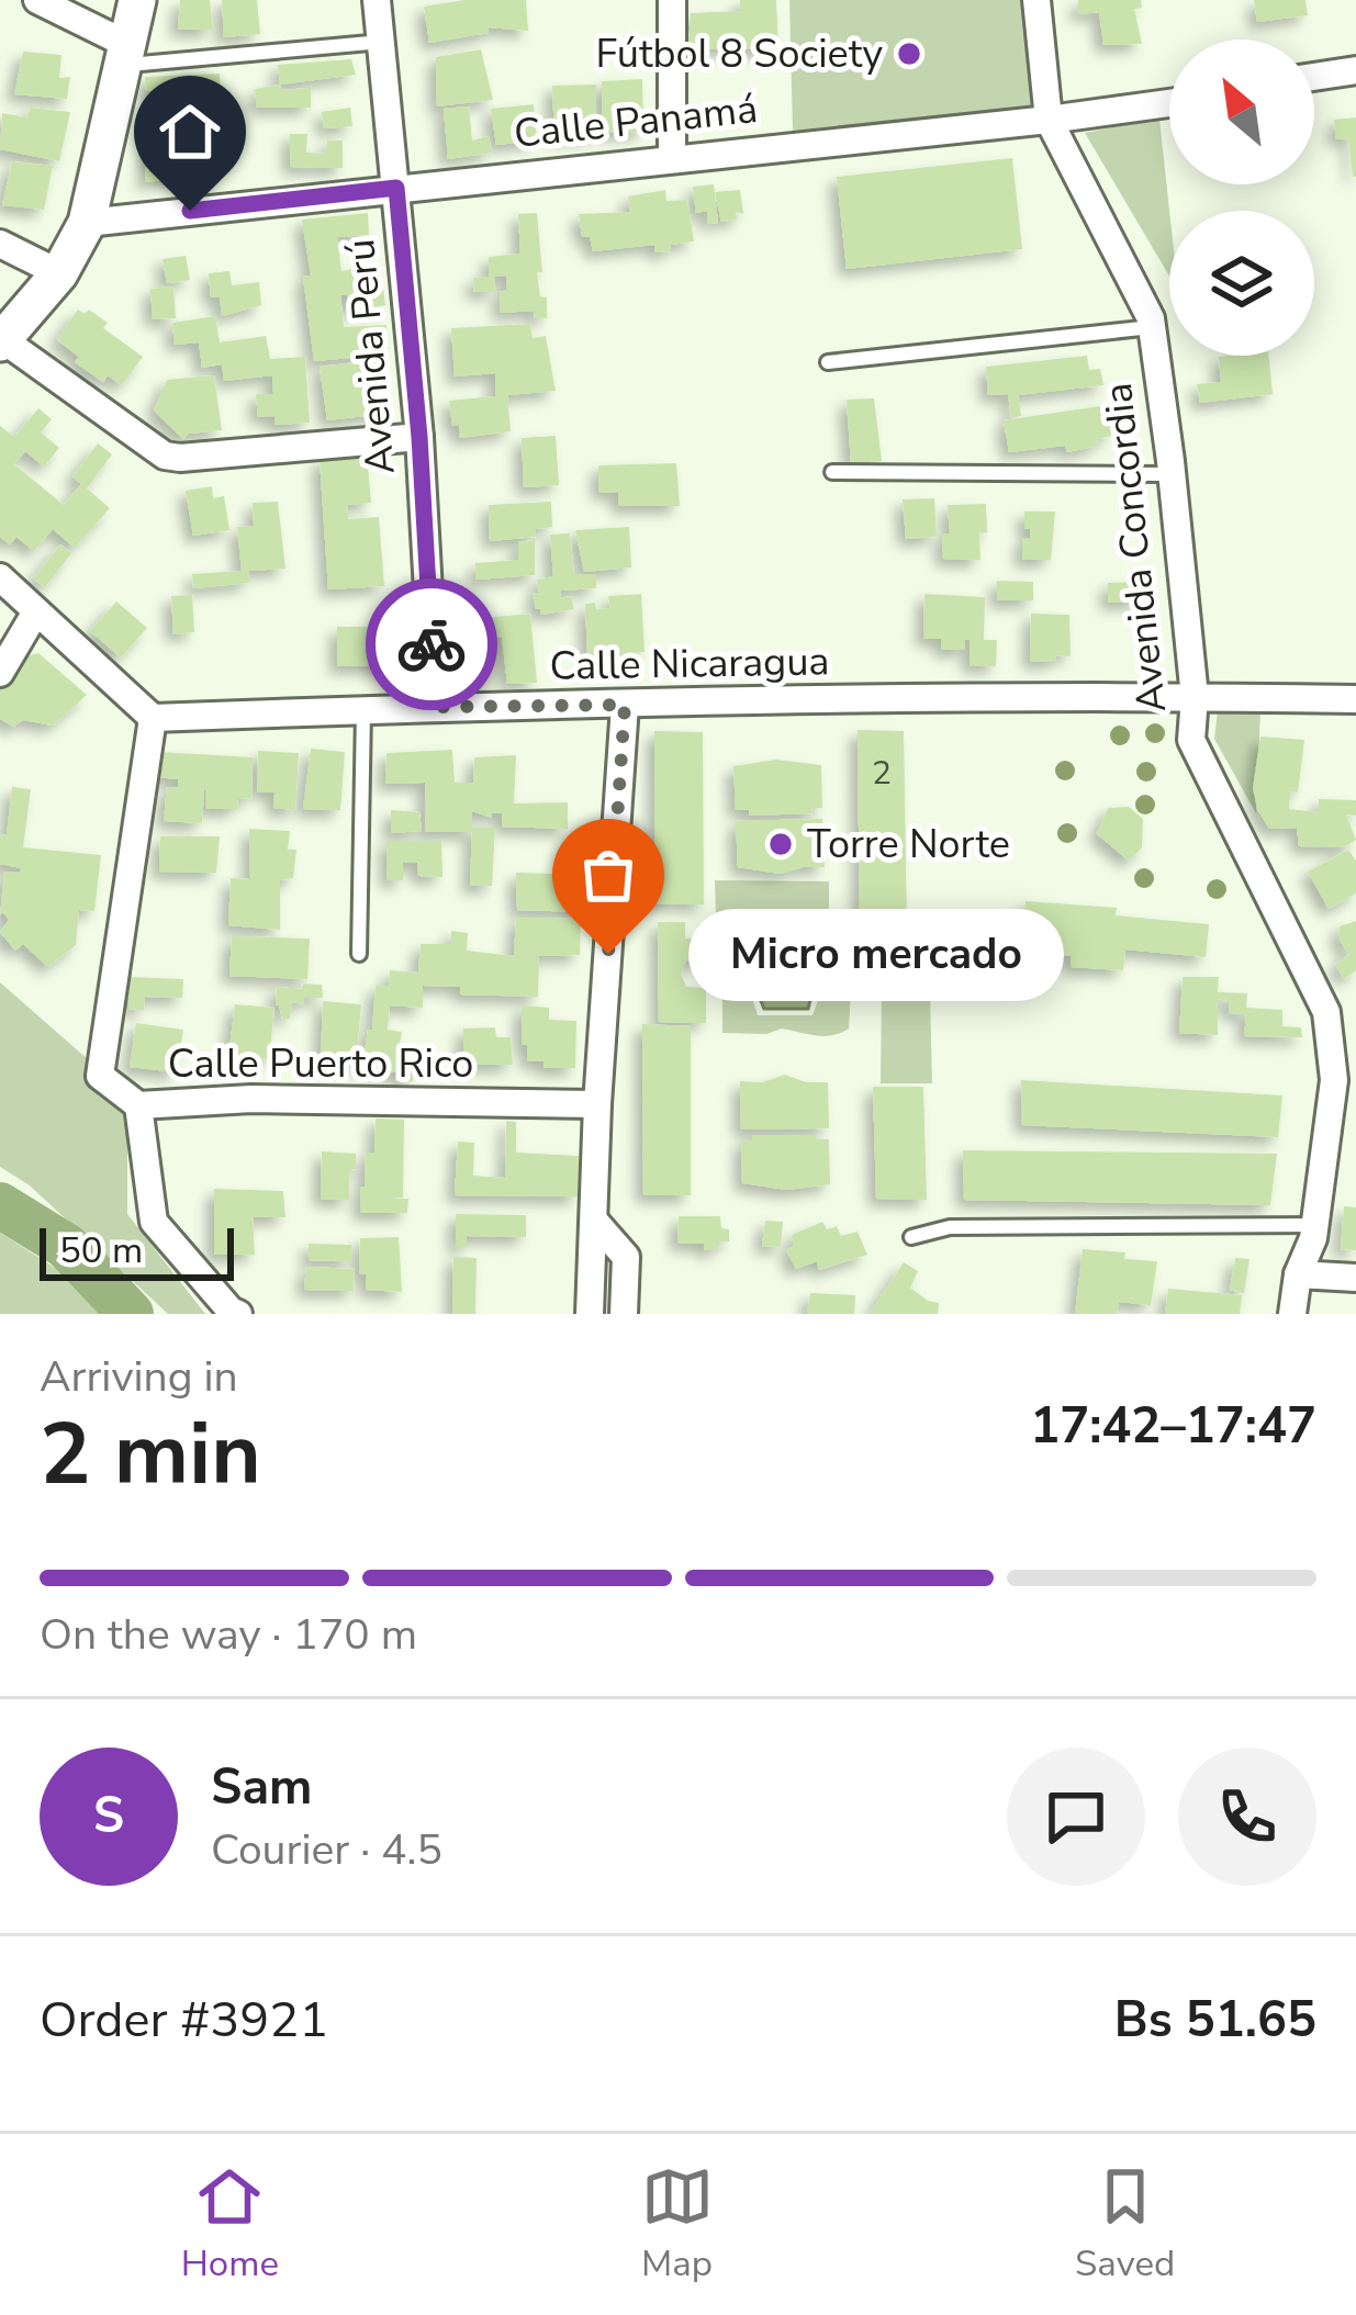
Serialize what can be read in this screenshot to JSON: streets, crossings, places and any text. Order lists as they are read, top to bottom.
{
  "streets": {
    "street": [
      "Calle Panamá",
      "Avenida Perú",
      "Avenida Concordia",
      "Calle Nicaragua",
      "Calle Puerto Rico"
    ]
  },
  "crossings": [
    ["Calle Panamá", "Avenida Perú"],
    ["Calle Panamá", "Avenida Concordia"],
    ["Avenida Perú", "Calle Nicaragua"],
    ["Avenida Concordia", "Calle Nicaragua"],
    ["Calle Nicaragua", "Calle Puerto Rico"]
  ],
  "places": ["Fútbol 8 Society", "Torre Norte", "Micro mercado"],
  "house_numbers": ["2"],
  "scale_bar": "50 m",
  "north": "top left",
  "page": {
    "bubble": "Micro mercado",
    "scale": "50 m",
    "heading": ["2 min", "Arriving in", "17:42–17:47"],
    "panel": [
      "Sam",
      "Courier · 4.5",
      "Order #3921",
      "Bs 51.65"
    ],
    "bar": "On the way · 170 m",
    "round": "S",
    "tabs": ["Home", "Map", "Saved"]
  }
}
